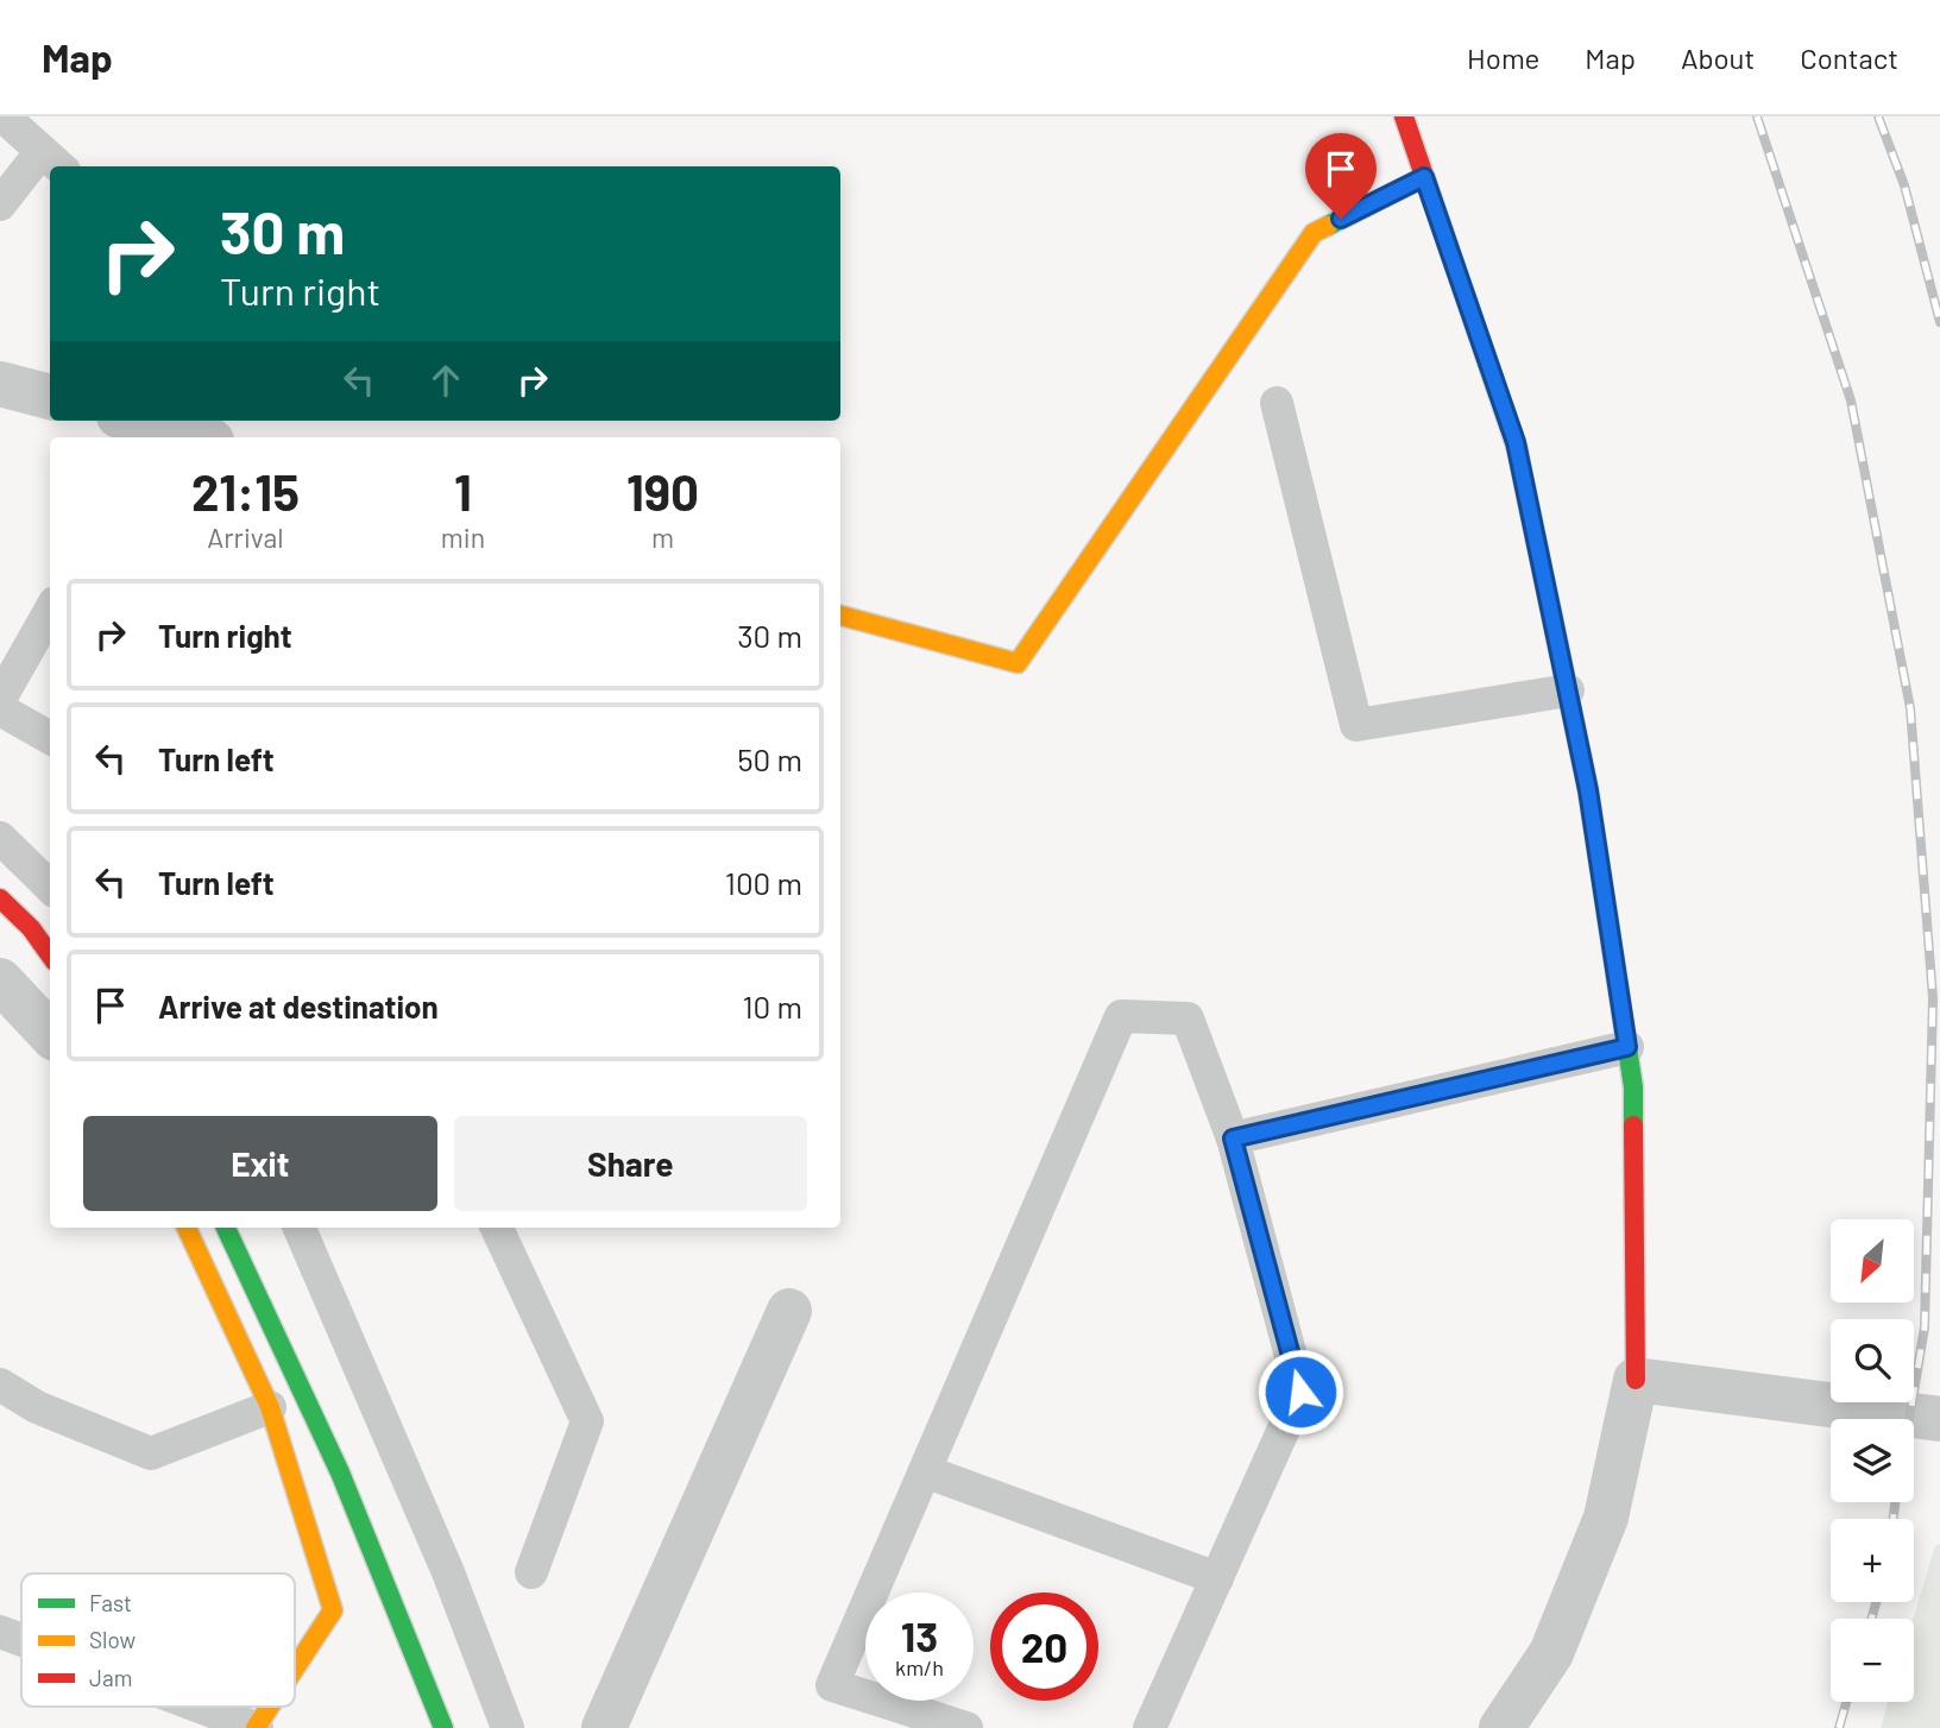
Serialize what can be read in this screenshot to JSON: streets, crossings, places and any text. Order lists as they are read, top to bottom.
{
  "legend": ["Fast", "Slow", "Jam"],
  "north": "bottom left",
  "page": {
    "header": "Map",
    "nav": [
      "Home",
      "Map",
      "About",
      "Contact"
    ],
    "turn": ["30 m", "Turn right"],
    "eta": [
      "21:15",
      "Arrival",
      "1",
      "min",
      "190",
      "m"
    ],
    "list": [
      {
        "name": "Turn right",
        "value": "30 m"
      },
      {
        "name": "Turn left",
        "value": "50 m"
      },
      {
        "name": "Turn left",
        "value": "100 m"
      },
      {
        "name": "Arrive at destination",
        "value": "10 m"
      }
    ],
    "buttons": ["Exit", "Share"],
    "map_buttons": ["+", "−"],
    "speed": "13 km/h",
    "limit": "20"
  }
}
